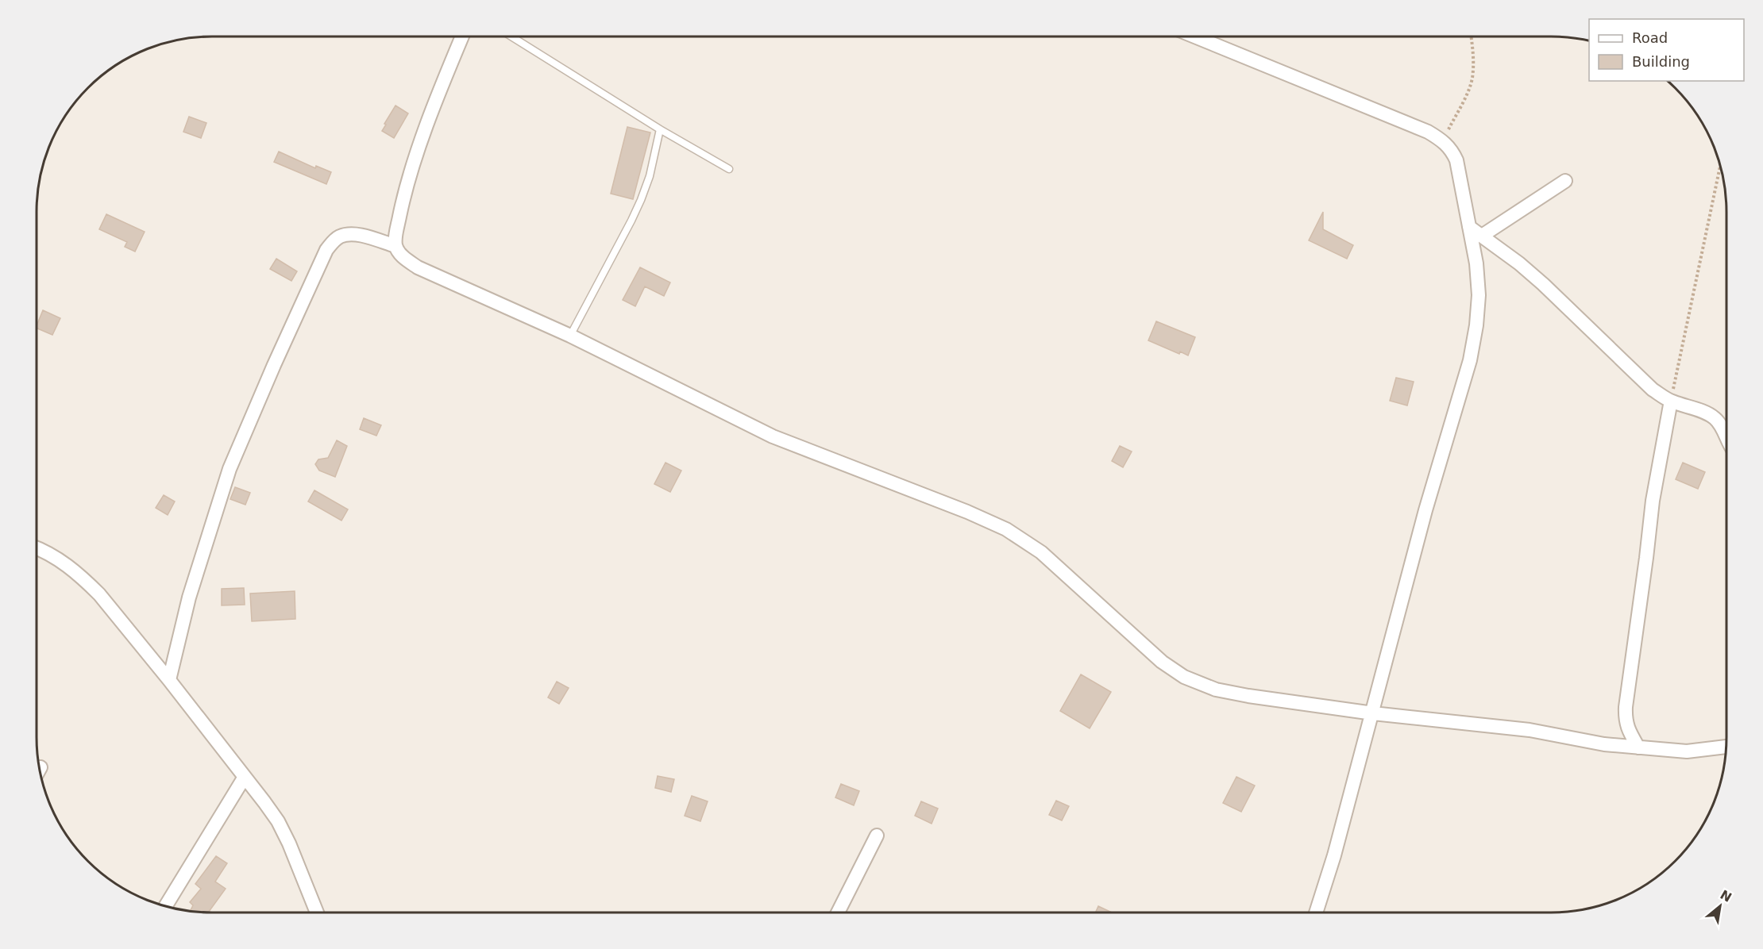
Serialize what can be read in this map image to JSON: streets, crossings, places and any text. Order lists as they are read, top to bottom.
{
  "legend": ["Road", "Building"],
  "north": "top right"
}
